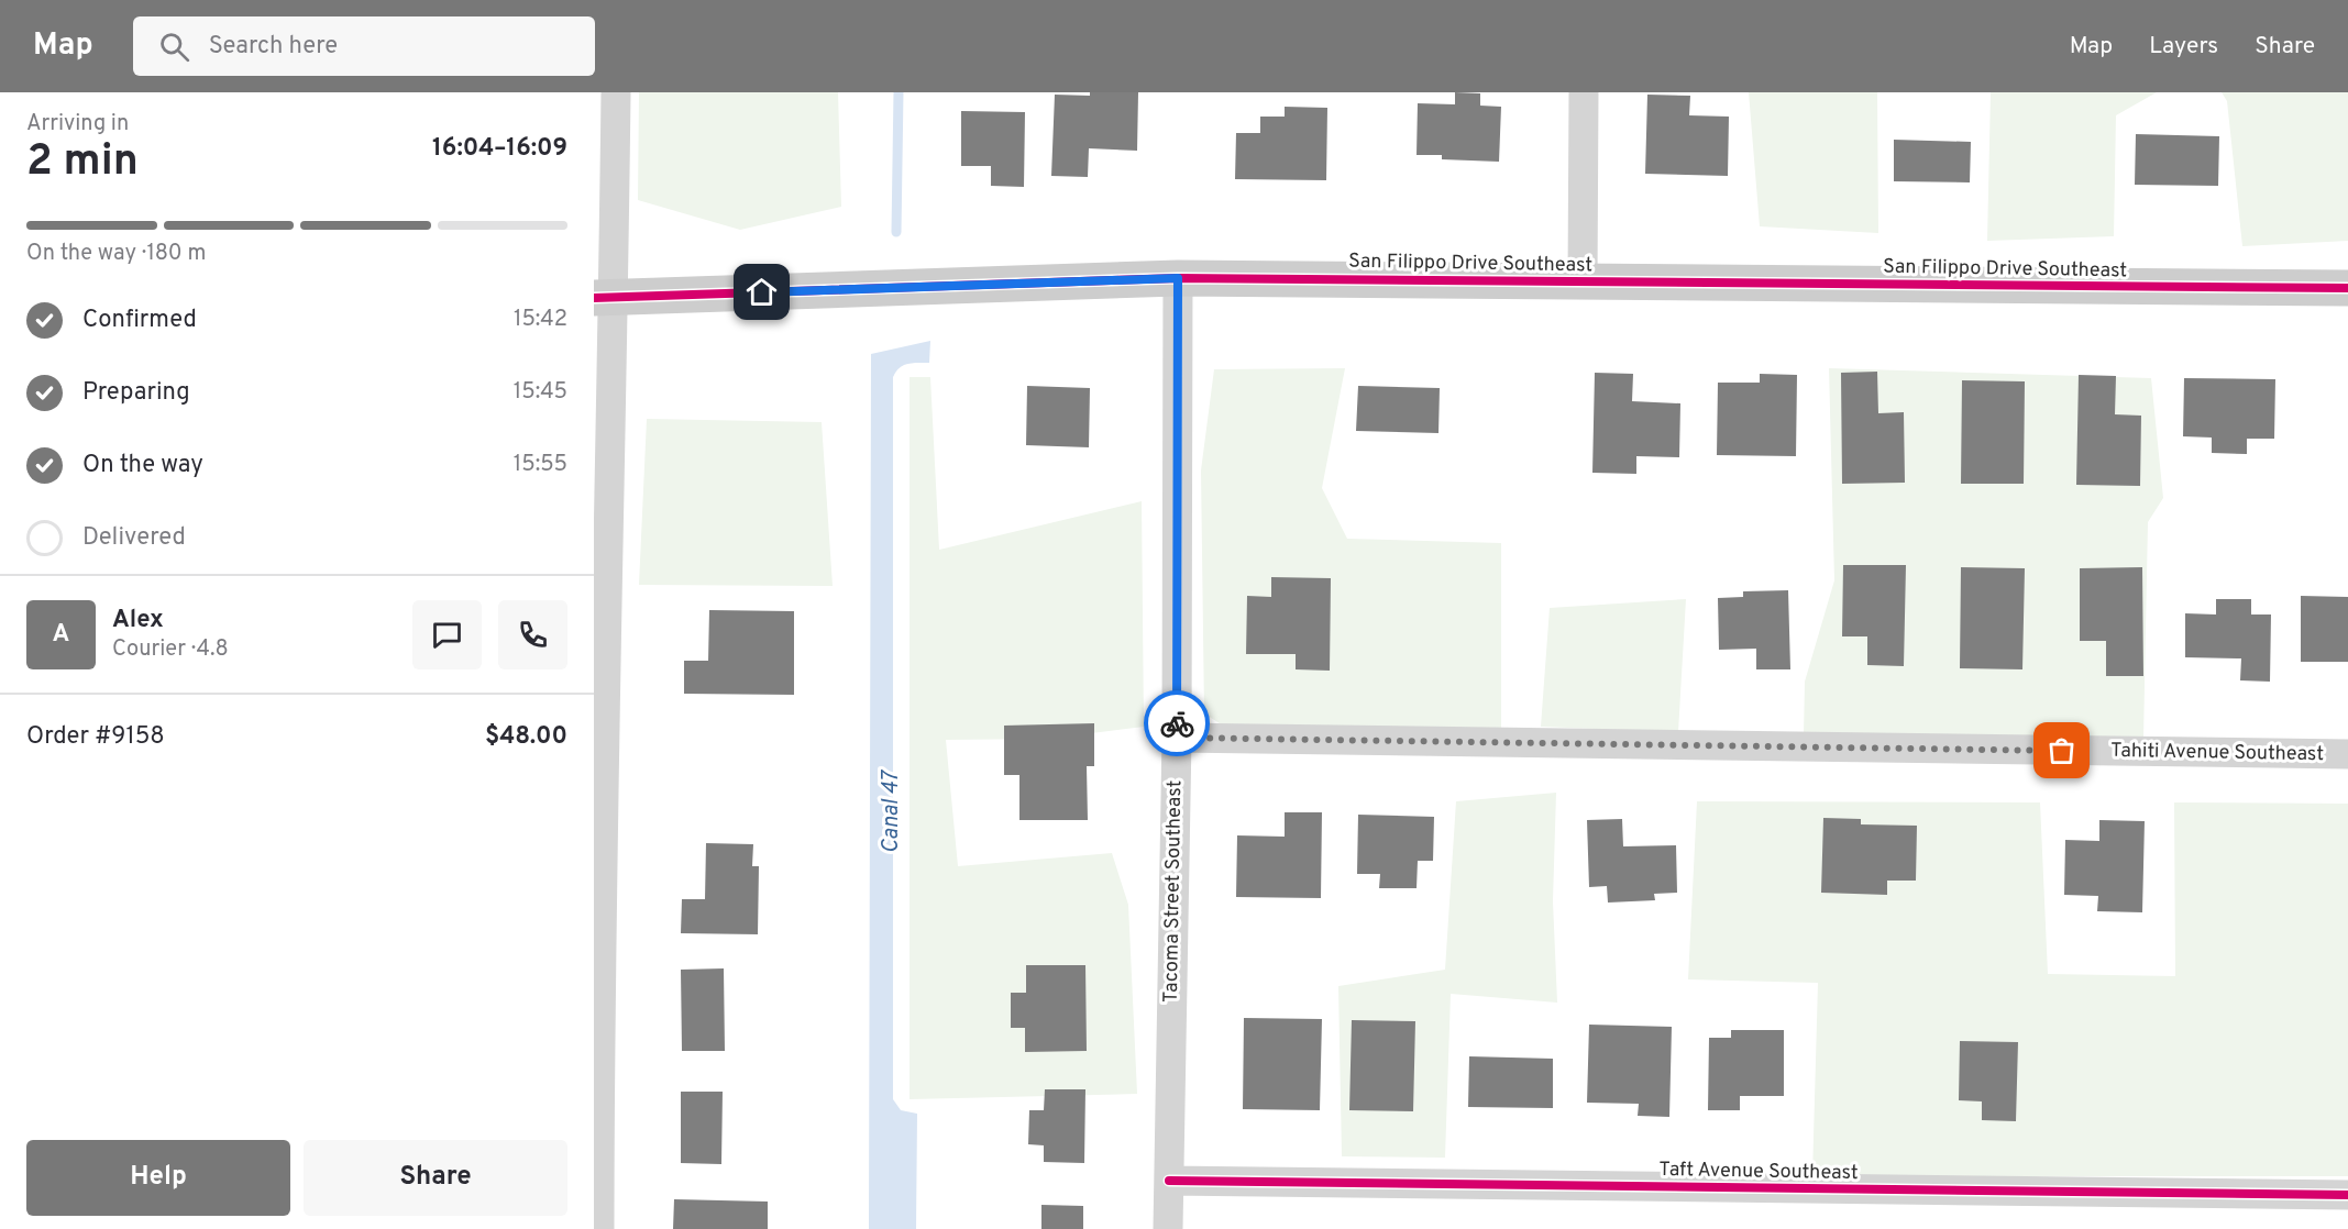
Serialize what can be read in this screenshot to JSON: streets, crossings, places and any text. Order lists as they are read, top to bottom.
{
  "streets": {
    "street": [
      "San Filippo Drive Southeast",
      "Tahiti Avenue Southeast",
      "Tacoma Street Southeast",
      "Taft Avenue Southeast"
    ]
  },
  "crossings": [
    ["San Filippo Drive Southeast", "Tacoma Street Southeast"],
    ["Tahiti Avenue Southeast", "Tacoma Street Southeast"],
    ["Tacoma Street Southeast", "Taft Avenue Southeast"]
  ],
  "water": ["Canal 47"],
  "page": {
    "header": "Map",
    "search": "Search here",
    "nav": ["Map", "Layers", "Share"],
    "heading": ["2 min", "Arriving in", "16:04–16:09"],
    "panel": [
      "Alex",
      "Courier · 4.8",
      "Order #9158",
      "$48.00"
    ],
    "bar": "On the way · 180 m",
    "list": [
      ["Confirmed", "15:42"],
      ["Preparing", "15:45"],
      ["On the way", "15:55"],
      "Delivered"
    ],
    "round": "A",
    "buttons": ["Help", "Share"]
  }
}
